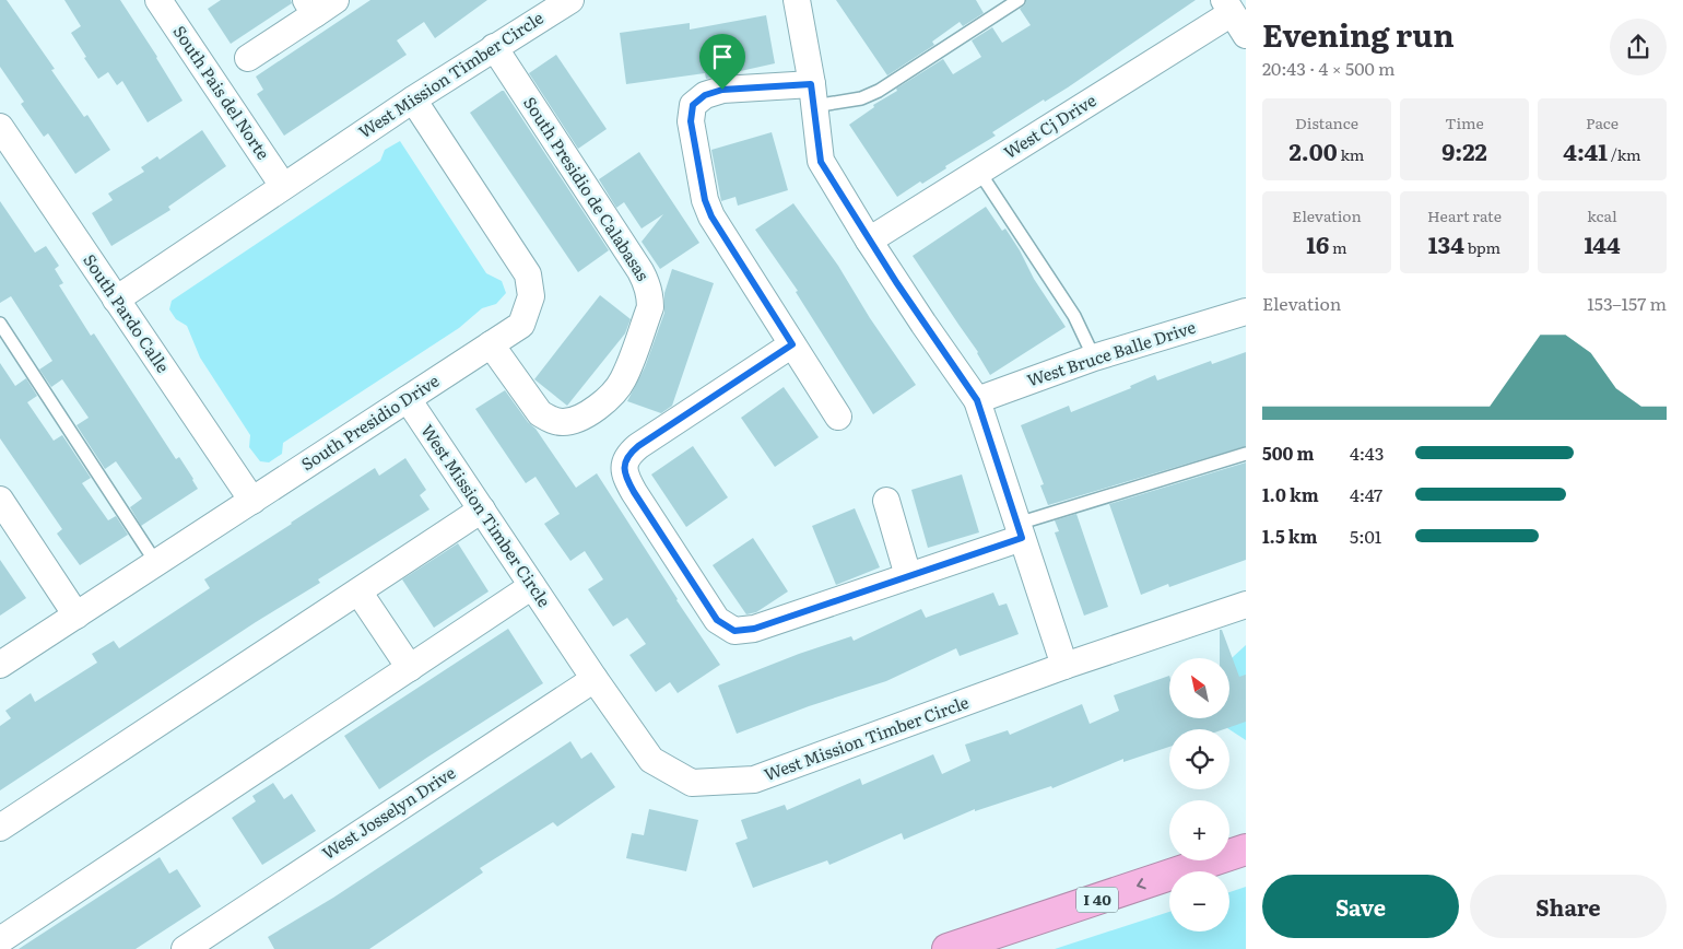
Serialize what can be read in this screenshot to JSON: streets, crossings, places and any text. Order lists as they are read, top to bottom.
{
  "streets": {
    "highway": ["I 40"],
    "street": [
      "West Mission Timber Circle",
      "South Pais del Norte",
      "West Cj Drive",
      "South Presidio de Calabasas",
      "South Pardo Calle",
      "West Bruce Balle Drive",
      "South Presidio Drive",
      "West Josselyn Drive"
    ]
  },
  "crossings": [
    ["West Mission Timber Circle", "South Pais del Norte"],
    ["West Mission Timber Circle", "South Presidio de Calabasas"],
    ["West Mission Timber Circle", "South Pardo Calle"],
    ["West Mission Timber Circle", "South Presidio Drive"],
    ["West Mission Timber Circle", "West Josselyn Drive"],
    ["South Presidio de Calabasas", "South Presidio Drive"],
    ["South Pardo Calle", "South Presidio Drive"]
  ],
  "north": "top left",
  "page": {
    "heading": ["Evening run", "20:43 · 4 × 500 m"],
    "stats": [
      ["Distance", "2.00 km"],
      ["Time", "9:22"],
      ["Pace", "4:41 /km"],
      ["Elevation", "16 m"],
      ["Heart rate", "134 bpm"],
      ["kcal", "144"]
    ],
    "chart": ["Elevation", "153–157 m"],
    "list": [
      {
        "name": "500 m",
        "note": "4:43"
      },
      {
        "name": "1.0 km",
        "note": "4:47"
      },
      {
        "name": "1.5 km",
        "note": "5:01"
      }
    ],
    "map_buttons": ["+", "−"],
    "buttons": ["Save", "Share"]
  }
}
